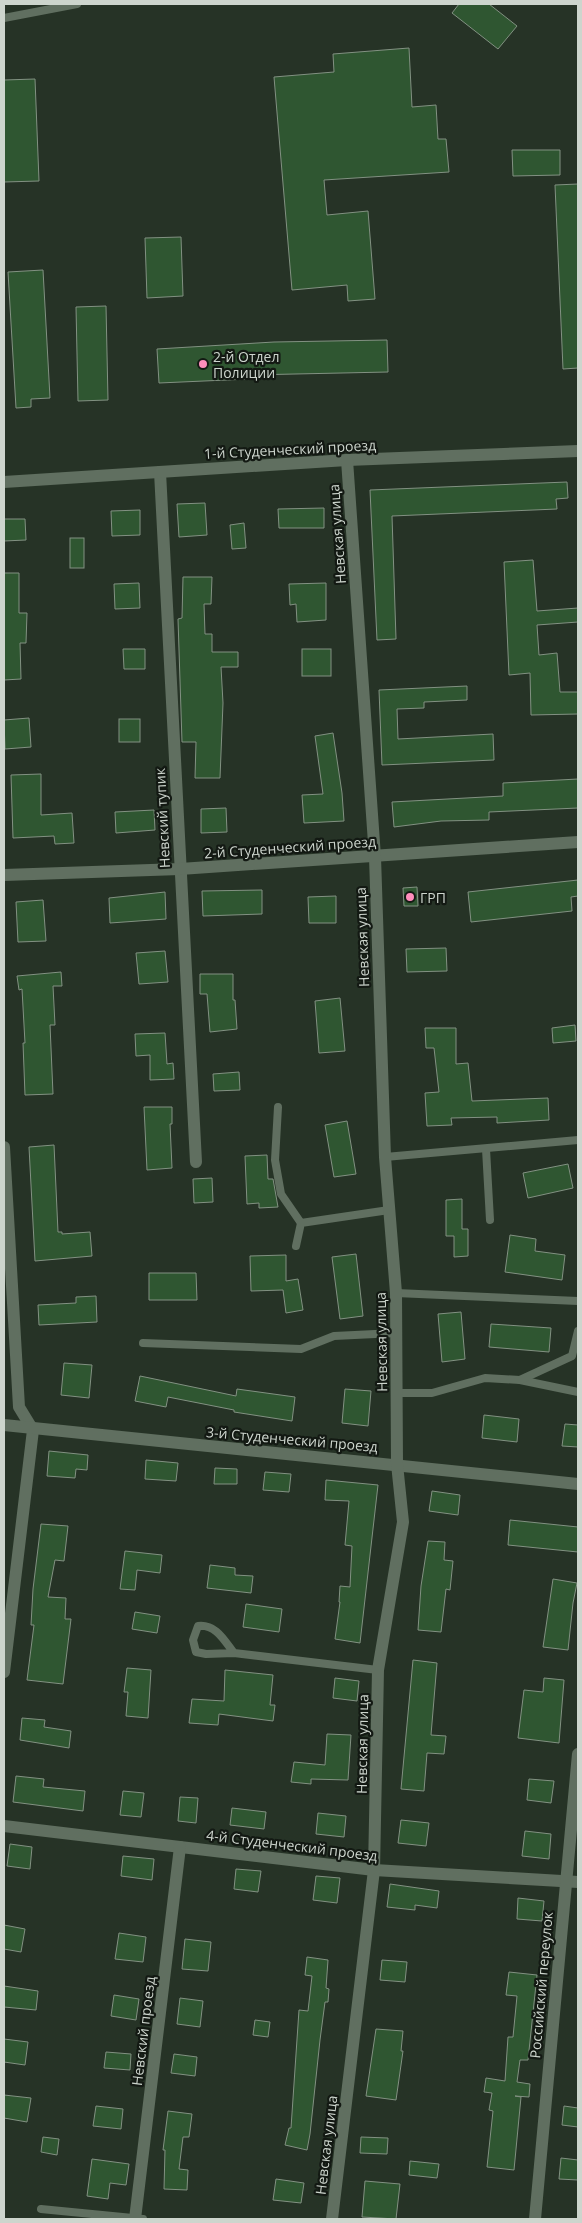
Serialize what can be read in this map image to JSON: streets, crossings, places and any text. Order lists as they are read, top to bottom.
{
  "streets": {
    "street": [
      "1-й Студенческий проезд",
      "Невская улица",
      "Невский тупик",
      "2-й Студенческий проезд",
      "3-й Студенческий проезд",
      "4-й Студенческий проезд",
      "Российский переулок",
      "Невский проезд"
    ]
  },
  "crossings": [
    ["1-й Студенческий проезд", "Невская улица"],
    ["1-й Студенческий проезд", "Невский тупик"],
    ["Невская улица", "2-й Студенческий проезд"],
    ["Невская улица", "3-й Студенческий проезд"],
    ["Невская улица", "4-й Студенческий проезд"],
    ["Невский тупик", "2-й Студенческий проезд"],
    ["4-й Студенческий проезд", "Российский переулок"],
    ["4-й Студенческий проезд", "Невский проезд"]
  ],
  "places": ["2-й Отдел Полиции", "ГРП"]
}
